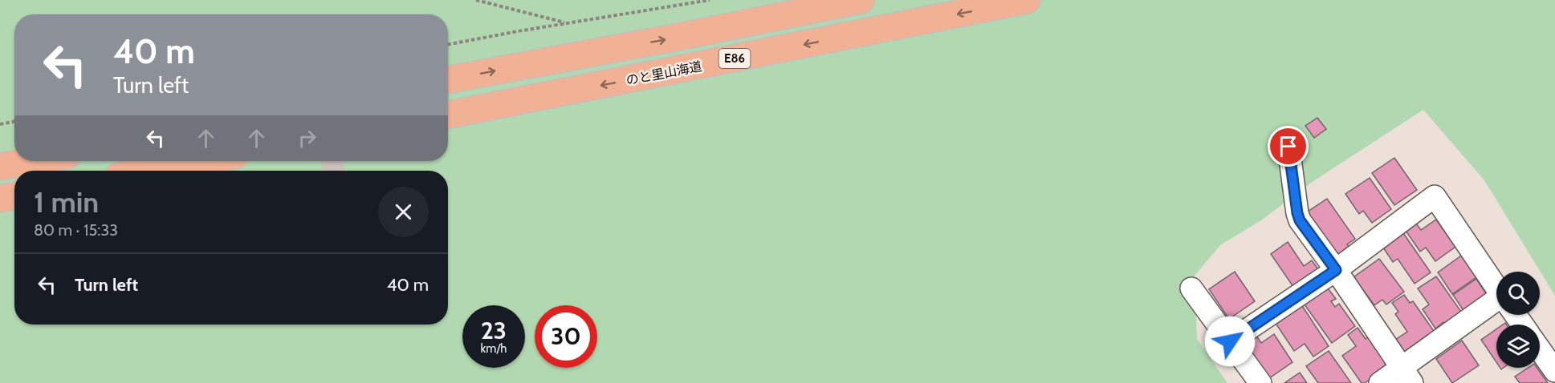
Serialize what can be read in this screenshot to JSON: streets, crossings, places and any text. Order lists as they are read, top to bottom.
{
  "streets": {
    "highway": ["E86", "のと里山海道"]
  },
  "page": {
    "turn": ["40 m", "Turn left"],
    "heading": ["1 min", "80 m · 15:33"],
    "list": [
      {
        "name": "Turn left",
        "value": "40 m"
      }
    ],
    "speed": "23 km/h",
    "limit": "30"
  }
}
